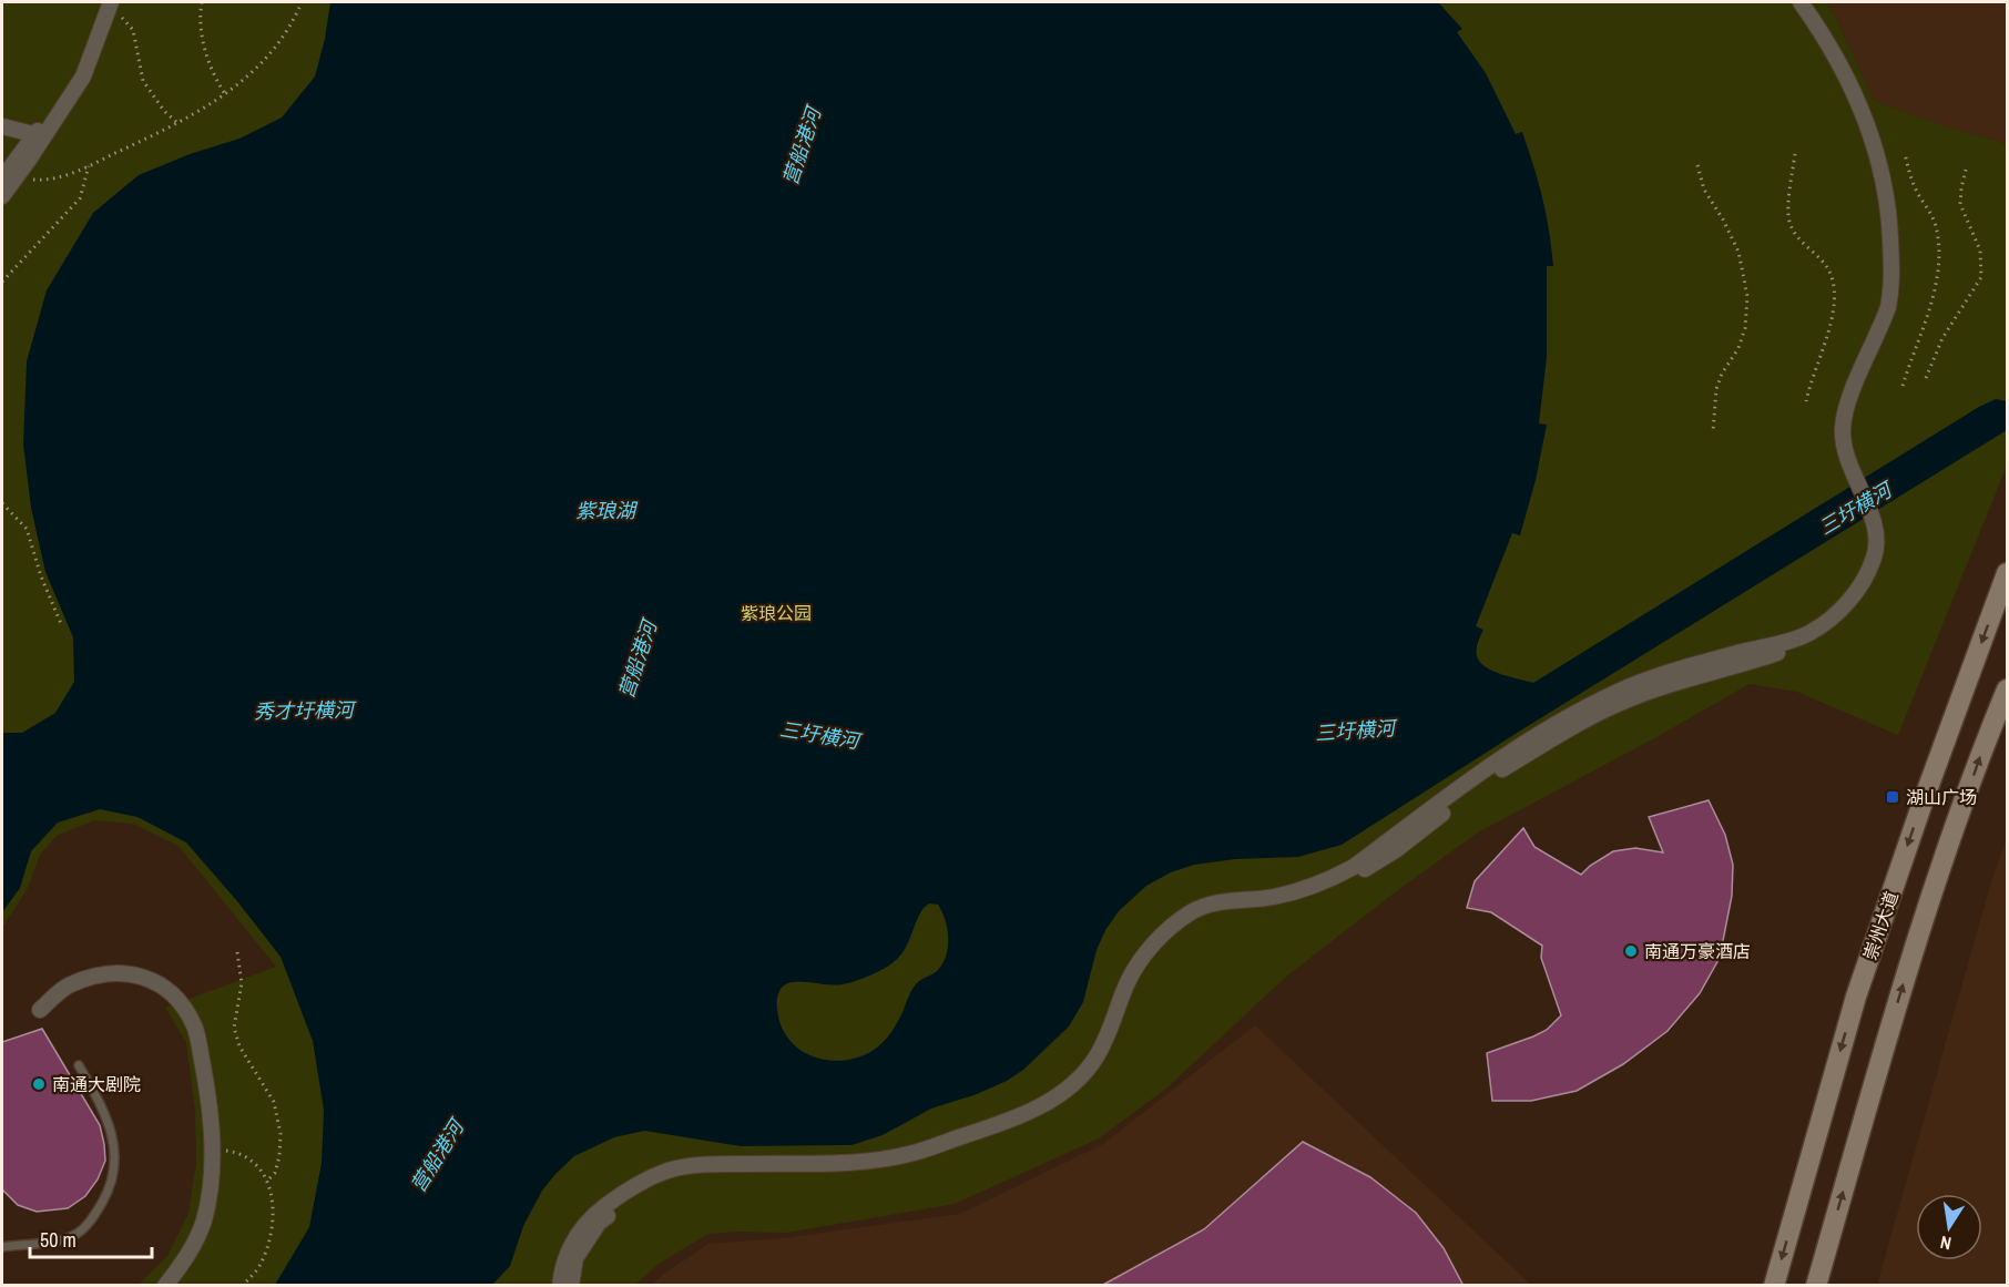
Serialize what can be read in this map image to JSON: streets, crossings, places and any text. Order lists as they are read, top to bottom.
{
  "streets": {
    "main road": ["崇州大道"]
  },
  "water": [
    "营船港河",
    "三圩横河",
    "紫琅湖",
    "秀才圩横河"
  ],
  "parks": ["紫琅公园"],
  "places": {
    "transit": ["湖山广场"],
    "other": ["南通万豪酒店", "南通大剧院"]
  },
  "scale_bar": "50 m",
  "north": "bottom"
}
